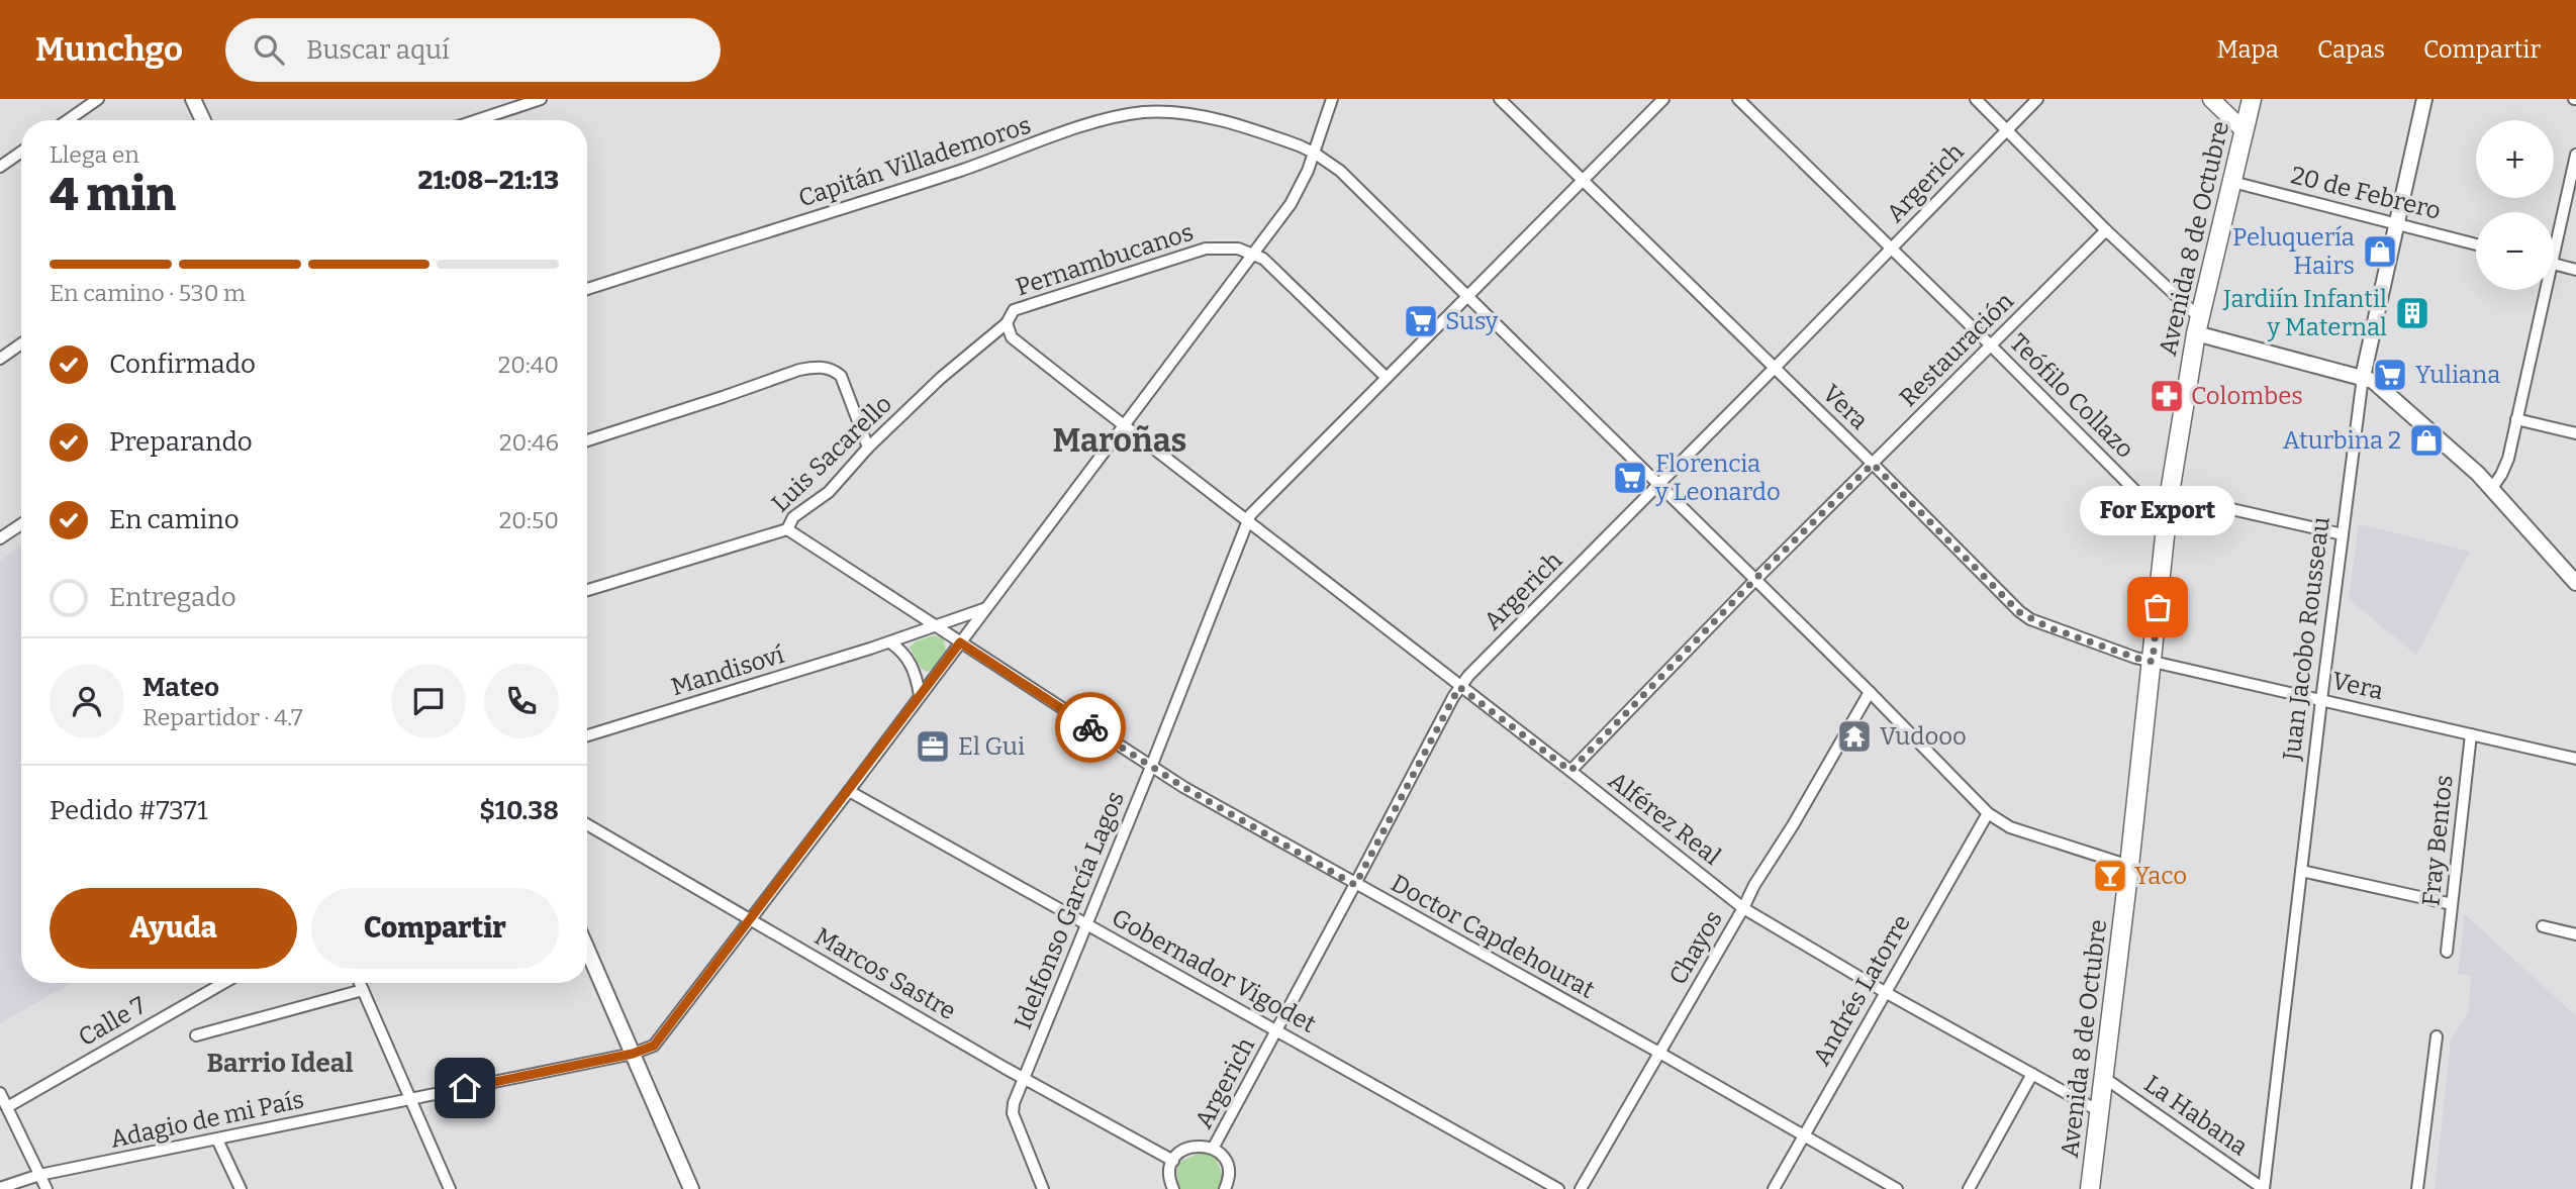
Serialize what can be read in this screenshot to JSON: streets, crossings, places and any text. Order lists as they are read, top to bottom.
{
  "streets": {
    "main road": ["Avenida 8 de Octubre"],
    "street": [
      "Capitán Villademoros",
      "Argerich",
      "20 de Febrero",
      "Pernambucanos",
      "Restauración",
      "Teófilo Collazo",
      "Vera",
      "Luis Sacarello",
      "Juan Jacobo Rousseau",
      "Mandisoví",
      "Alférez Real",
      "Fray Bentos",
      "Idelfonso García Lagos",
      "Doctor Capdehourat",
      "Chayos",
      "Gobernador Vigodet",
      "Marcos Sastre",
      "Andrés Latorre",
      "Calle 7",
      "La Habana",
      "Adagio de mi País"
    ]
  },
  "crossings": [
    ["Capitán Villademoros", "Argerich"],
    ["Capitán Villademoros", "Avenida 8 de Octubre"],
    ["Capitán Villademoros", "Restauración"],
    ["Capitán Villademoros", "Idelfonso García Lagos"],
    ["Capitán Villademoros", "Chayos"],
    ["Capitán Villademoros", "Andrés Latorre"],
    ["Capitán Villademoros", "Adagio de mi País"],
    ["Argerich", "Teófilo Collazo"],
    ["Argerich", "Vera"],
    ["Argerich", "Alférez Real"],
    ["Argerich", "Doctor Capdehourat"],
    ["Argerich", "Gobernador Vigodet"],
    ["Argerich", "Marcos Sastre"],
    ["20 de Febrero", "Avenida 8 de Octubre"],
    ["20 de Febrero", "Juan Jacobo Rousseau"],
    ["Avenida 8 de Octubre", "Teófilo Collazo"],
    ["Avenida 8 de Octubre", "Vera"],
    ["Avenida 8 de Octubre", "Alférez Real"],
    ["Avenida 8 de Octubre", "La Habana"],
    ["Pernambucanos", "Luis Sacarello"],
    ["Pernambucanos", "Alférez Real"],
    ["Pernambucanos", "Idelfonso García Lagos"],
    ["Pernambucanos", "Adagio de mi País"],
    ["Restauración", "Teófilo Collazo"],
    ["Restauración", "Vera"],
    ["Restauración", "Alférez Real"],
    ["Teófilo Collazo", "Juan Jacobo Rousseau"],
    ["Vera", "Juan Jacobo Rousseau"],
    ["Vera", "Fray Bentos"],
    ["Vera", "Idelfonso García Lagos"],
    ["Luis Sacarello", "Alférez Real"],
    ["Luis Sacarello", "Doctor Capdehourat"],
    ["Juan Jacobo Rousseau", "La Habana"],
    ["Mandisoví", "Doctor Capdehourat"],
    ["Mandisoví", "Adagio de mi País"],
    ["Alférez Real", "Idelfonso García Lagos"],
    ["Alférez Real", "Chayos"],
    ["Alférez Real", "Andrés Latorre"],
    ["Alférez Real", "Adagio de mi País"],
    ["Idelfonso García Lagos", "Doctor Capdehourat"],
    ["Idelfonso García Lagos", "Gobernador Vigodet"],
    ["Idelfonso García Lagos", "Marcos Sastre"],
    ["Doctor Capdehourat", "Chayos"],
    ["Doctor Capdehourat", "Andrés Latorre"],
    ["Doctor Capdehourat", "Adagio de mi País"],
    ["Gobernador Vigodet", "Adagio de mi País"],
    ["Marcos Sastre", "Adagio de mi País"]
  ],
  "districts": ["Maroñas", "Barrio Ideal"],
  "places": {
    "shop": ["Peluquería Hairs", "Aturbina 2"],
    "building": ["Jardiín Infantil y Maternal"],
    "supermarket": ["Susy", "Yuliana", "Florencia y Leonardo"],
    "pharmacy": ["Colombes"],
    "other": ["For Export"],
    "temple": ["Vudooo"],
    "office": ["El Gui"],
    "bar": ["Yaco"]
  },
  "page": {
    "header": "Munchgo",
    "search": "Buscar aquí",
    "nav": ["Mapa", "Capas", "Compartir"],
    "map_buttons": ["+", "−"],
    "heading": ["4 min", "Llega en", "21:08–21:13"],
    "panel": [
      "Mateo",
      "Repartidor · 4.7",
      "Pedido #7371",
      "$10.38"
    ],
    "bar": "En camino · 530 m",
    "list": [
      ["Confirmado", "20:40"],
      ["Preparando", "20:46"],
      ["En camino", "20:50"],
      "Entregado"
    ],
    "bubble": "For Export",
    "buttons": ["Ayuda", "Compartir"]
  }
}
